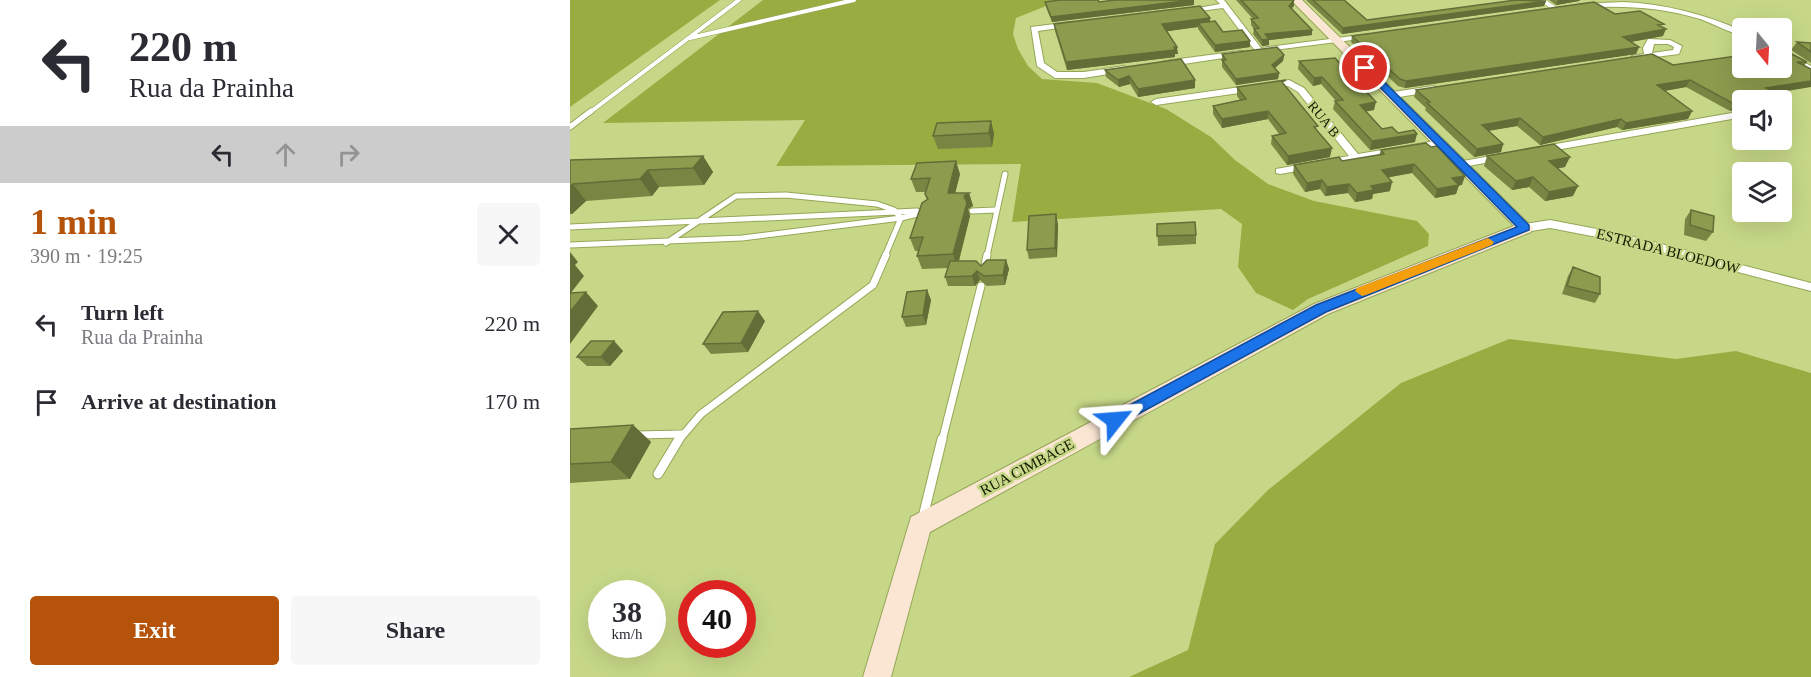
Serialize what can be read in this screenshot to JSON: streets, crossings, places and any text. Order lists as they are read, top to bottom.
{
  "streets": {
    "street": ["RUA B", "ESTRADA BLOEDOW", "RUA CIMBAGE"]
  },
  "crossings": [
    ["ESTRADA BLOEDOW", "RUA CIMBAGE"]
  ],
  "north": "bottom",
  "page": {
    "turn": ["220 m", "Rua da Prainha"],
    "heading": ["1 min", "390 m · 19:25"],
    "list": [
      {
        "name": "Turn left",
        "note": "Rua da Prainha",
        "value": "220 m"
      },
      {
        "name": "Arrive at destination",
        "value": "170 m"
      }
    ],
    "speed": "38 km/h",
    "limit": "40",
    "buttons": ["Exit", "Share"]
  }
}
